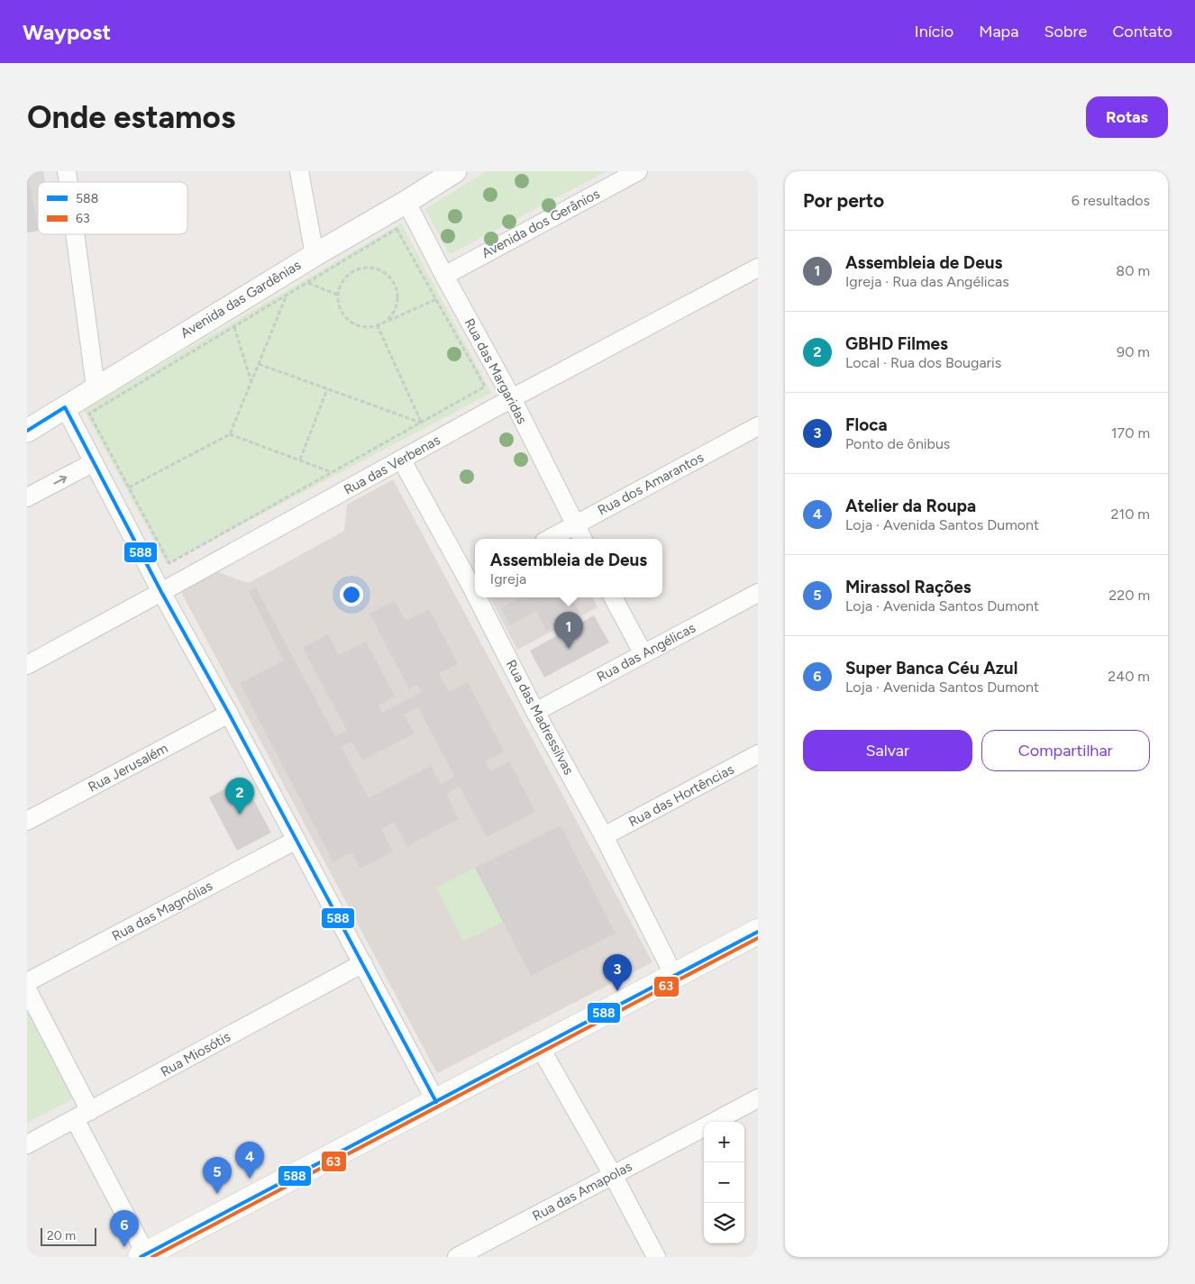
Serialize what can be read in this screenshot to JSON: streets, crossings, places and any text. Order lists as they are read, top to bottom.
{
  "streets": {
    "street": [
      "Avenida dos Gerânios",
      "Avenida das Gardênias",
      "Rua das Margaridas",
      "Rua das Verbenas",
      "Rua dos Amarantos",
      "Rua das Angélicas",
      "Rua das Madressilvas",
      "Rua Jerusalém",
      "Rua das Hortências",
      "Rua das Magnólias",
      "Rua Miosótis",
      "Rua das Amapolas"
    ]
  },
  "crossings": [
    ["Avenida dos Gerânios", "Rua das Margaridas"],
    ["Avenida das Gardênias", "Rua das Margaridas"],
    ["Rua das Margaridas", "Rua das Verbenas"],
    ["Rua das Margaridas", "Rua dos Amarantos"],
    ["Rua das Verbenas", "Rua das Madressilvas"],
    ["Rua das Angélicas", "Rua das Madressilvas"],
    ["Rua das Madressilvas", "Rua das Hortências"]
  ],
  "lines": ["transit line 588", "transit line 63"],
  "legend": ["588", "63"],
  "scale_bar": "20 m",
  "page": {
    "header": "Waypost",
    "nav": [
      "Início",
      "Mapa",
      "Sobre",
      "Contato"
    ],
    "buttons": [
      "Rotas",
      ["Salvar", "Compartilhar"]
    ],
    "title": "Onde estamos",
    "heading": ["Por perto", "6 resultados"],
    "list": [
      {
        "mark": "1",
        "name": "Assembleia de Deus",
        "note": "Igreja · Rua das Angélicas",
        "value": "80 m"
      },
      {
        "mark": "2",
        "name": "GBHD Filmes",
        "note": "Local · Rua dos Bougaris",
        "value": "90 m"
      },
      {
        "mark": "3",
        "name": "Floca",
        "note": "Ponto de ônibus",
        "value": "170 m"
      },
      {
        "mark": "4",
        "name": "Atelier da Roupa",
        "note": "Loja · Avenida Santos Dumont",
        "value": "210 m"
      },
      {
        "mark": "5",
        "name": "Mirassol Rações",
        "note": "Loja · Avenida Santos Dumont",
        "value": "220 m"
      },
      {
        "mark": "6",
        "name": "Super Banca Céu Azul",
        "note": "Loja · Avenida Santos Dumont",
        "value": "240 m"
      }
    ],
    "popup": ["Assembleia de Deus", "Igreja"],
    "pins": [
      "1",
      "2",
      "3",
      "4",
      "5",
      "6"
    ],
    "map_buttons": ["+", "−"],
    "scale": "20 m"
  }
}
